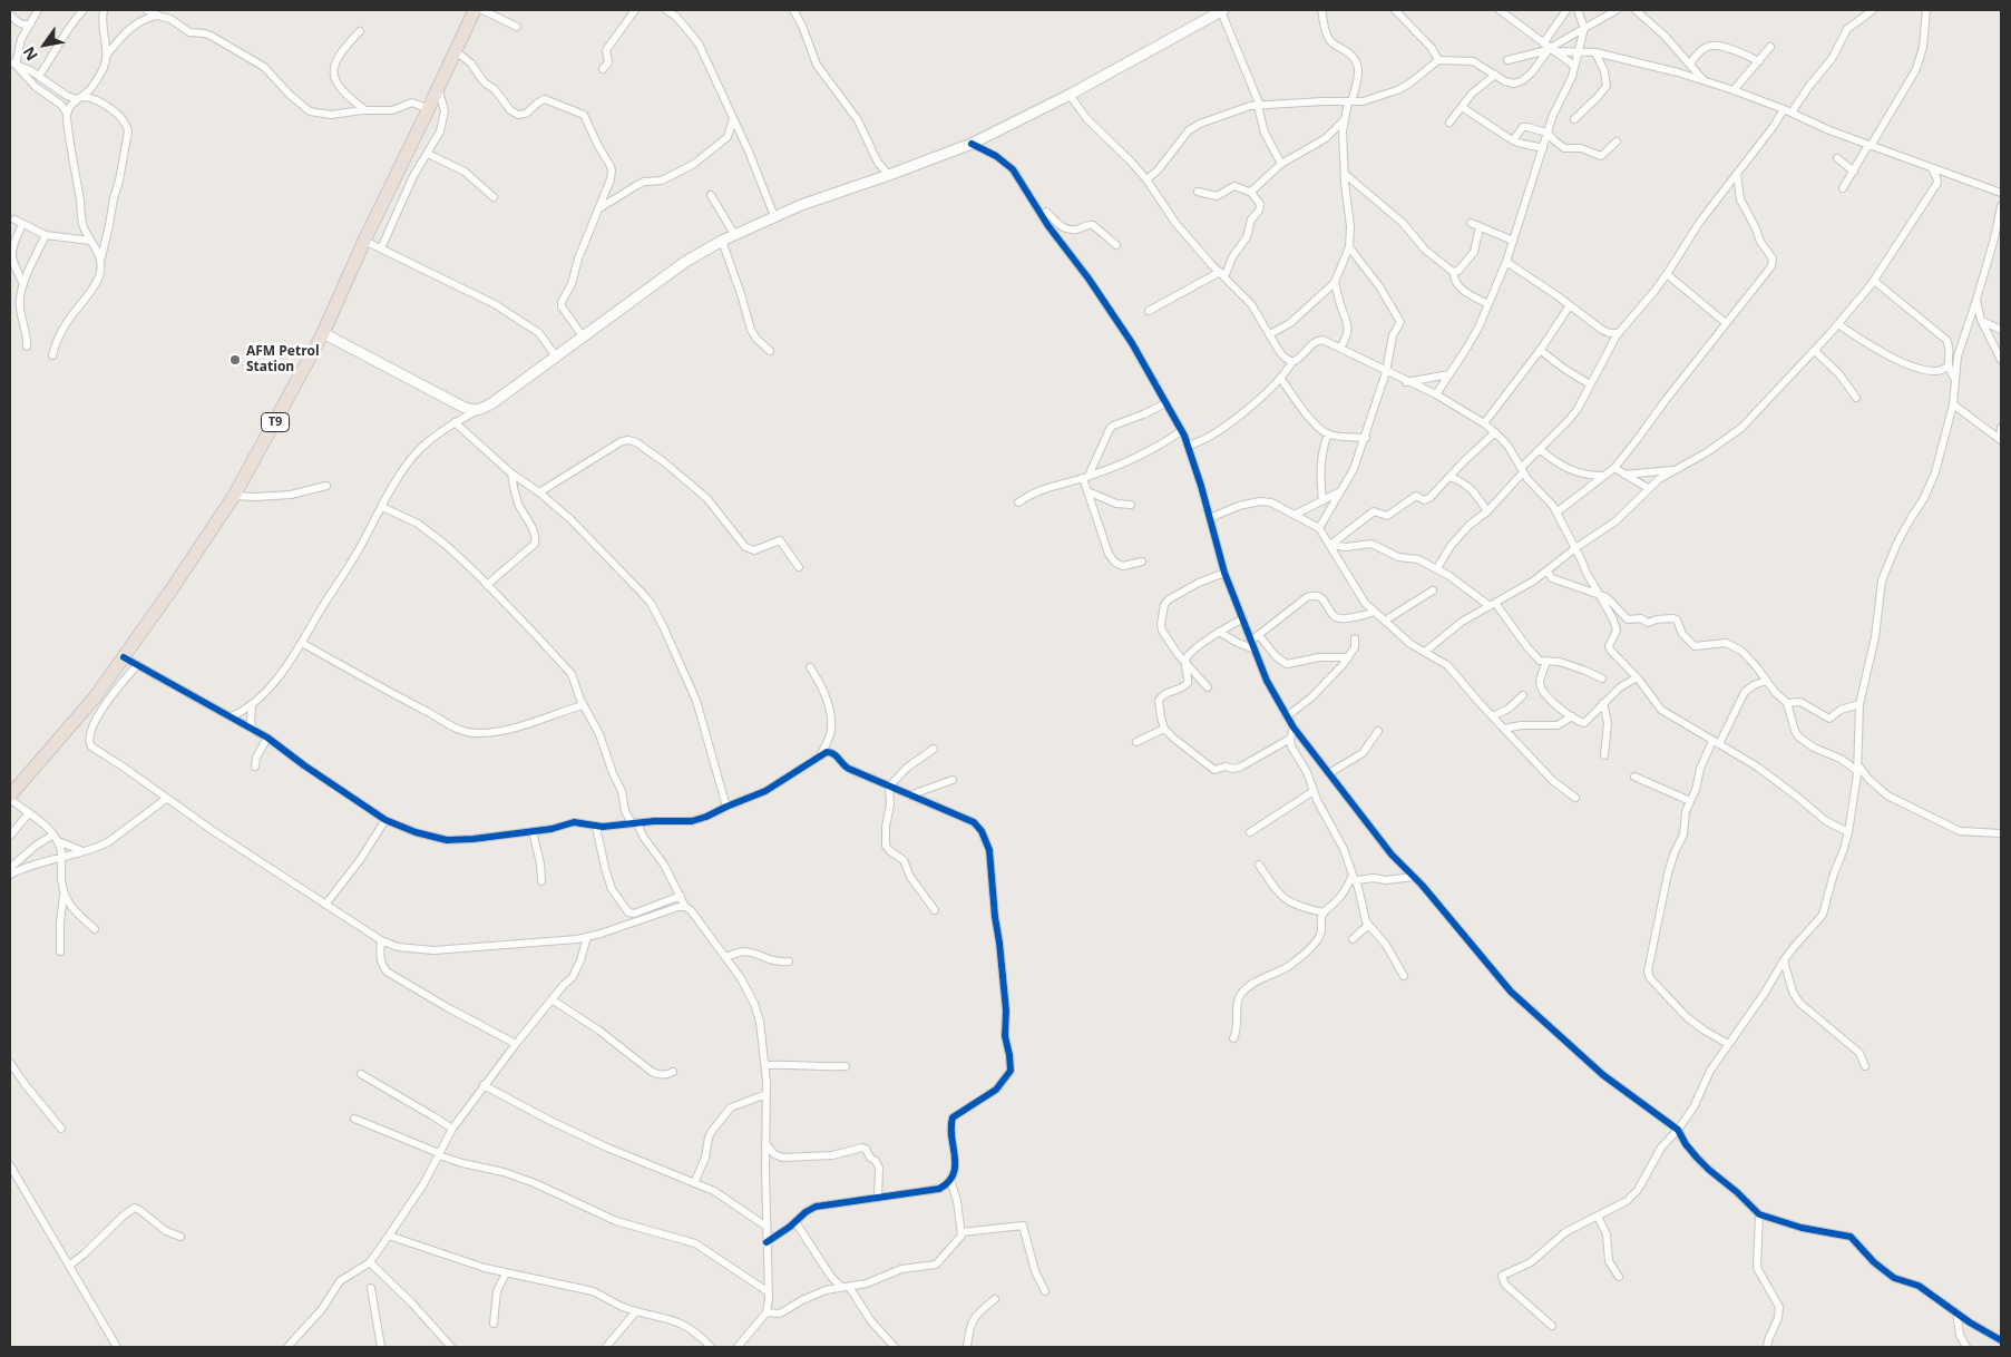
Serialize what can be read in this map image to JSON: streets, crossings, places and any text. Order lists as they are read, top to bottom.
{
  "streets": {
    "highway": ["T9"]
  },
  "places": ["AFM Petrol Station"],
  "north": "bottom left"
}
